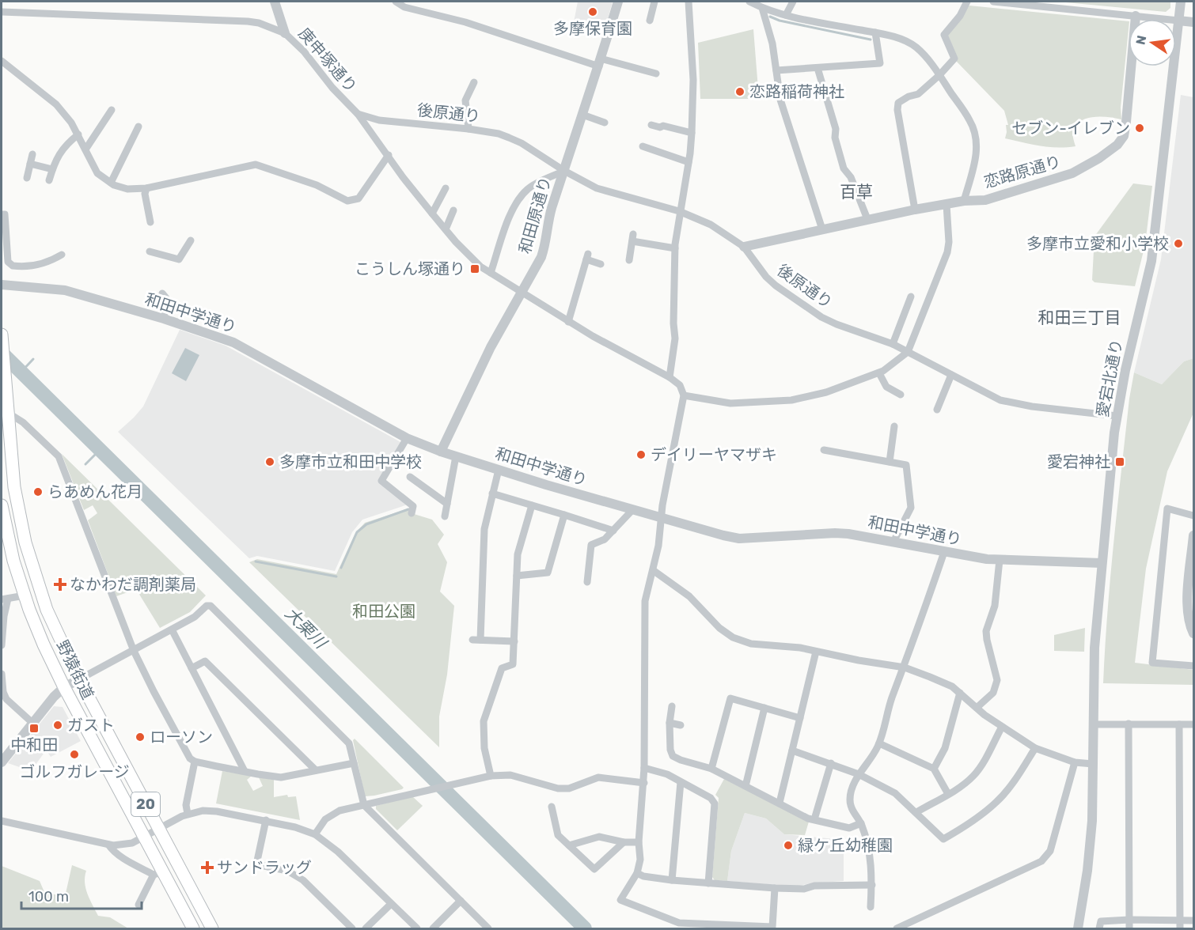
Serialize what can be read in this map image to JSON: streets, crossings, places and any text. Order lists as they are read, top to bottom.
{
  "streets": {
    "main road": ["野猿街道", "20"],
    "street": [
      "庚申塚通り",
      "後原通り",
      "恋路原通り",
      "和田原通り",
      "和田中学通り",
      "愛宕北通り"
    ]
  },
  "crossings": [
    ["庚申塚通り", "後原通り"],
    ["庚申塚通り", "和田原通り"],
    ["後原通り", "恋路原通り"],
    ["後原通り", "和田原通り"],
    ["後原通り", "愛宕北通り"],
    ["和田原通り", "和田中学通り"],
    ["和田中学通り", "愛宕北通り"]
  ],
  "districts": ["百草", "和田三丁目"],
  "water": ["大栗川"],
  "parks": ["和田公園"],
  "places": {
    "other": [
      "多摩保育園",
      "恋路稲荷神社",
      "セブン-イレブン",
      "多摩市立愛和小学校",
      "デイリーヤマザキ",
      "多摩市立和田中学校",
      "らあめん花月",
      "ガスト",
      "ローソン",
      "ゴルフガレージ",
      "緑ケ丘幼稚園"
    ],
    "transit": ["こうしん塚通り", "愛宕神社", "中和田"],
    "health": ["なかわだ調剤薬局", "サンドラッグ"]
  },
  "scale_bar": "100 m",
  "north": "left"
}
